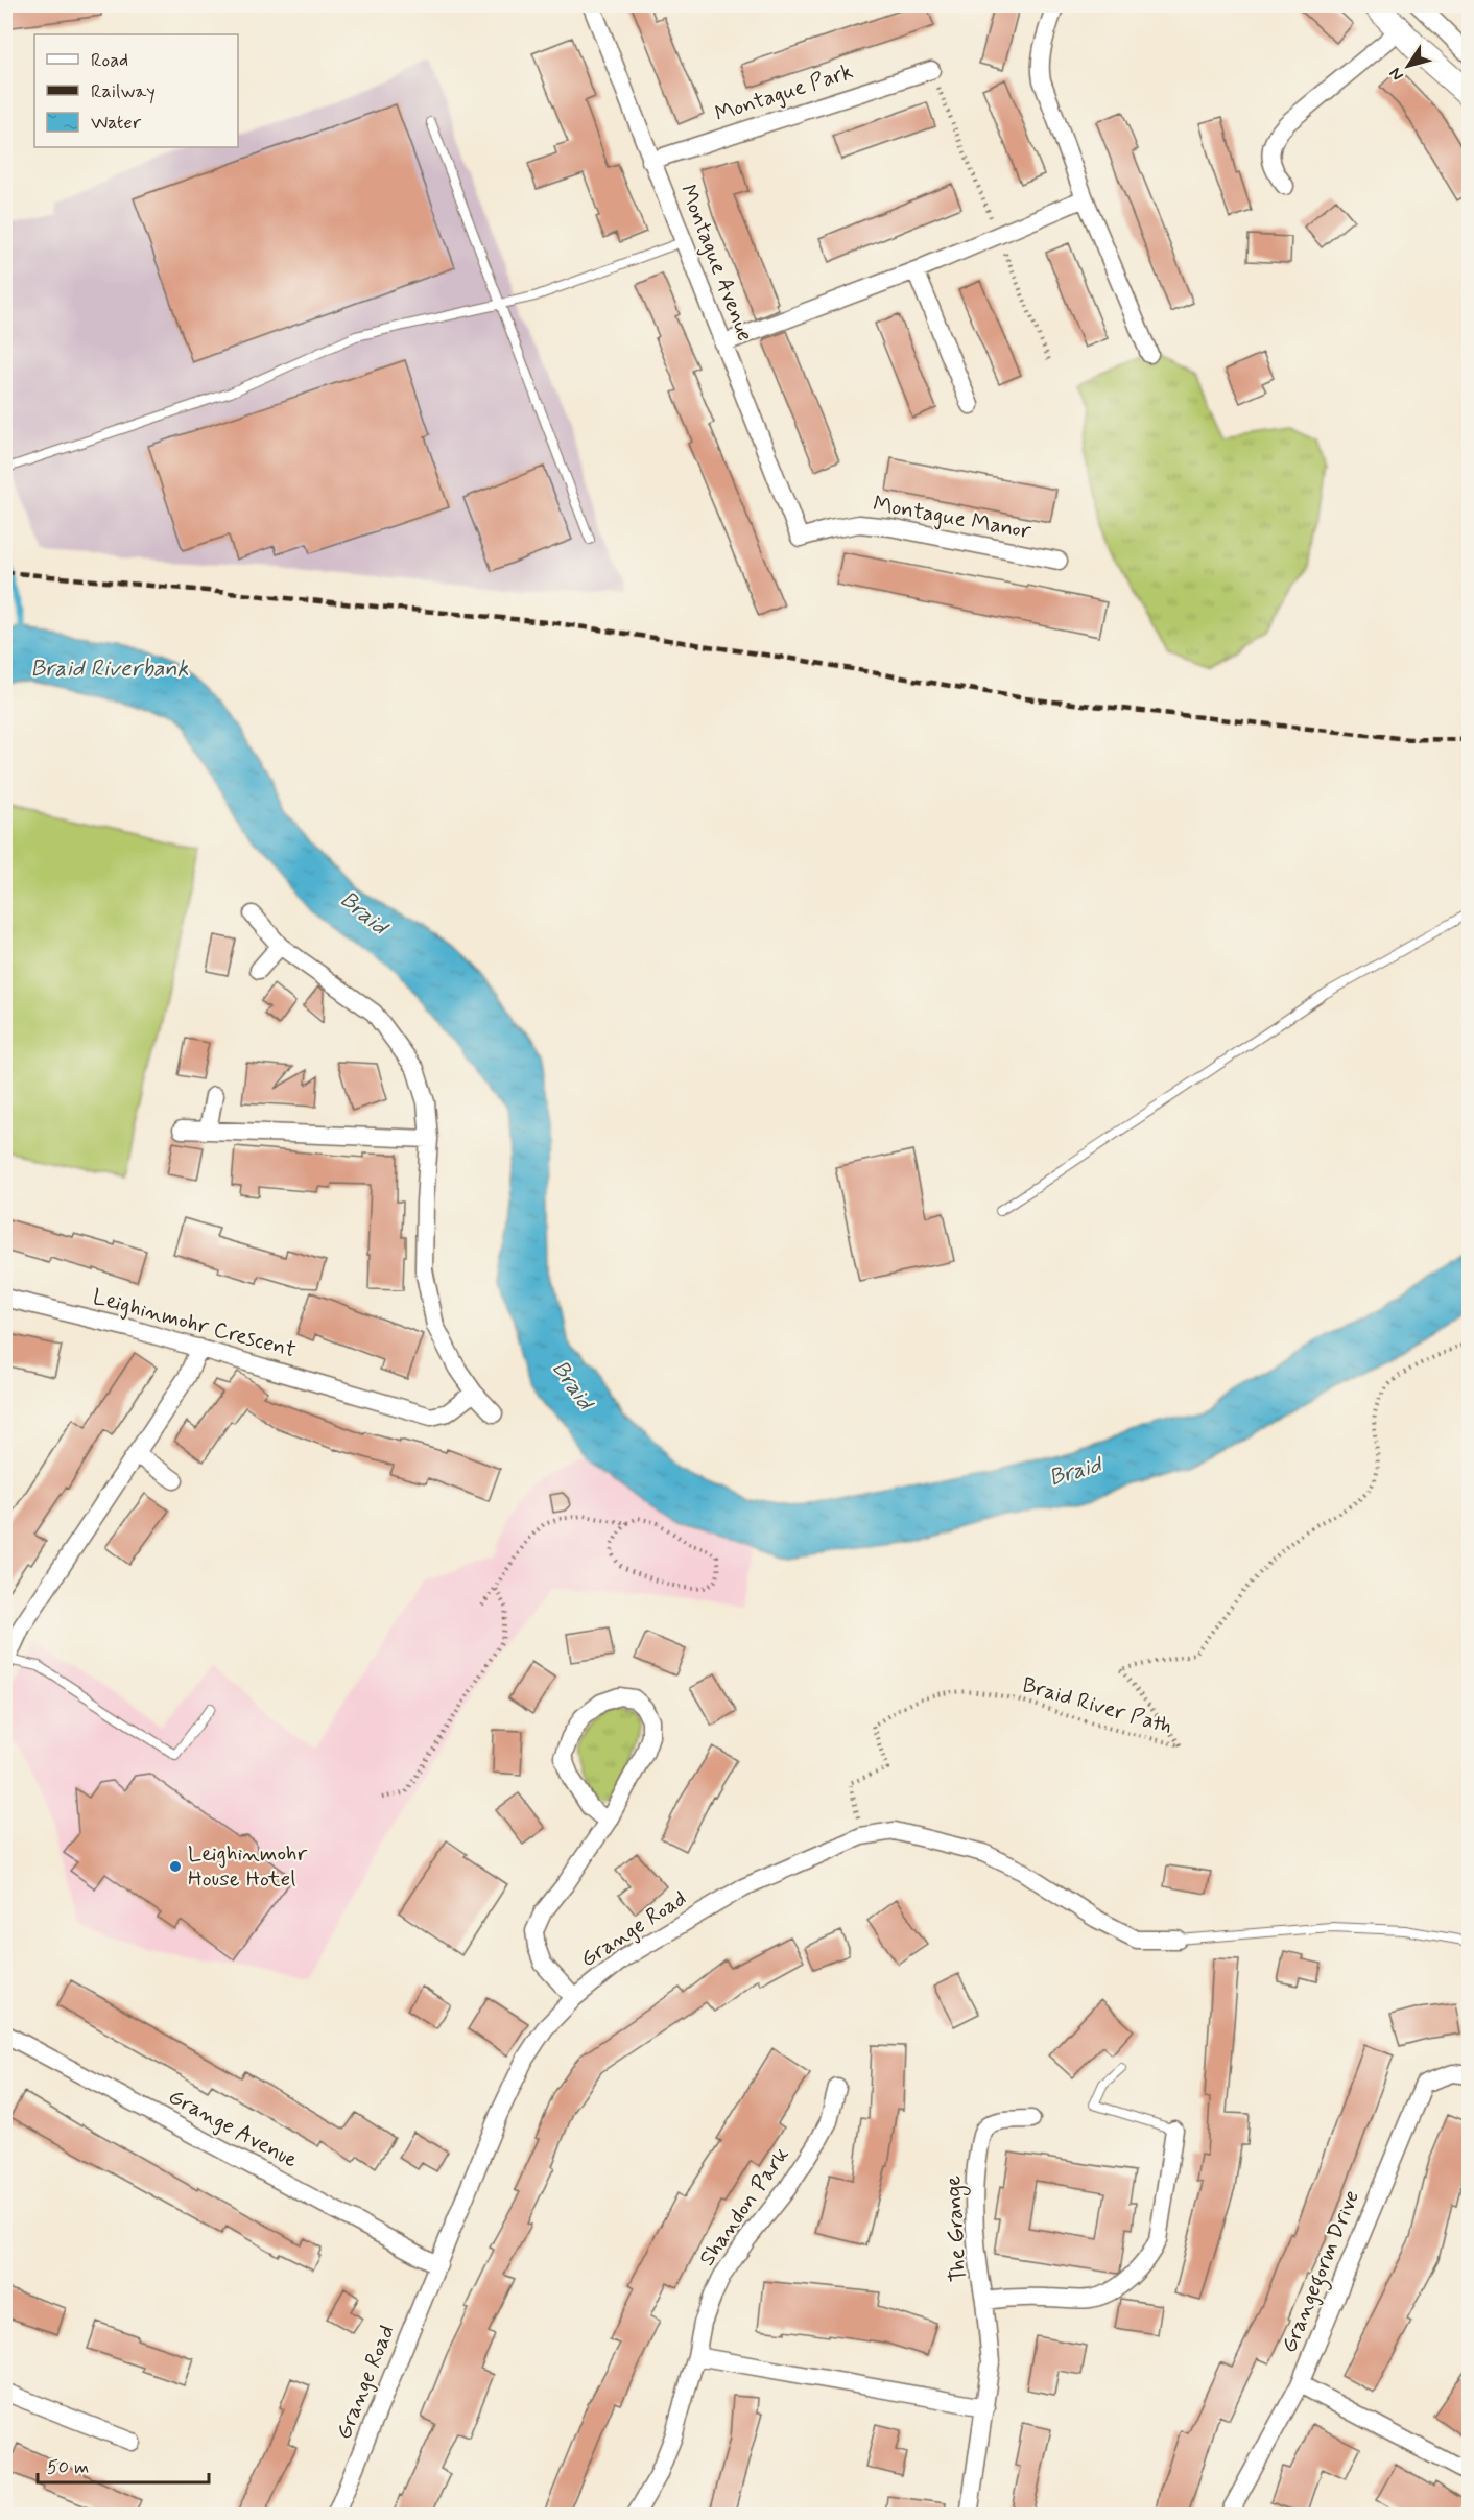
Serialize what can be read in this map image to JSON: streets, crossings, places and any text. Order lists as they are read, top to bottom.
{
  "streets": {
    "street": [
      "Montague Park",
      "Montague Avenue",
      "Montague Manor",
      "Leighinmohr Crescent",
      "Grange Road",
      "Grange Avenue",
      "Shandon Park",
      "The Grange",
      "Grangegorm Drive"
    ],
    "path": ["Braid River Path"]
  },
  "crossings": [
    ["Montague Park", "Montague Avenue"],
    ["Montague Avenue", "Montague Manor"],
    ["Braid River Path", "Grange Road"],
    ["Grange Road", "Grange Avenue"]
  ],
  "water": ["Braid Riverbank", "Braid"],
  "places": ["Leighinmohr House Hotel"],
  "legend": ["Road", "Railway", "Water"],
  "scale_bar": "50 m",
  "north": "bottom left"
}
